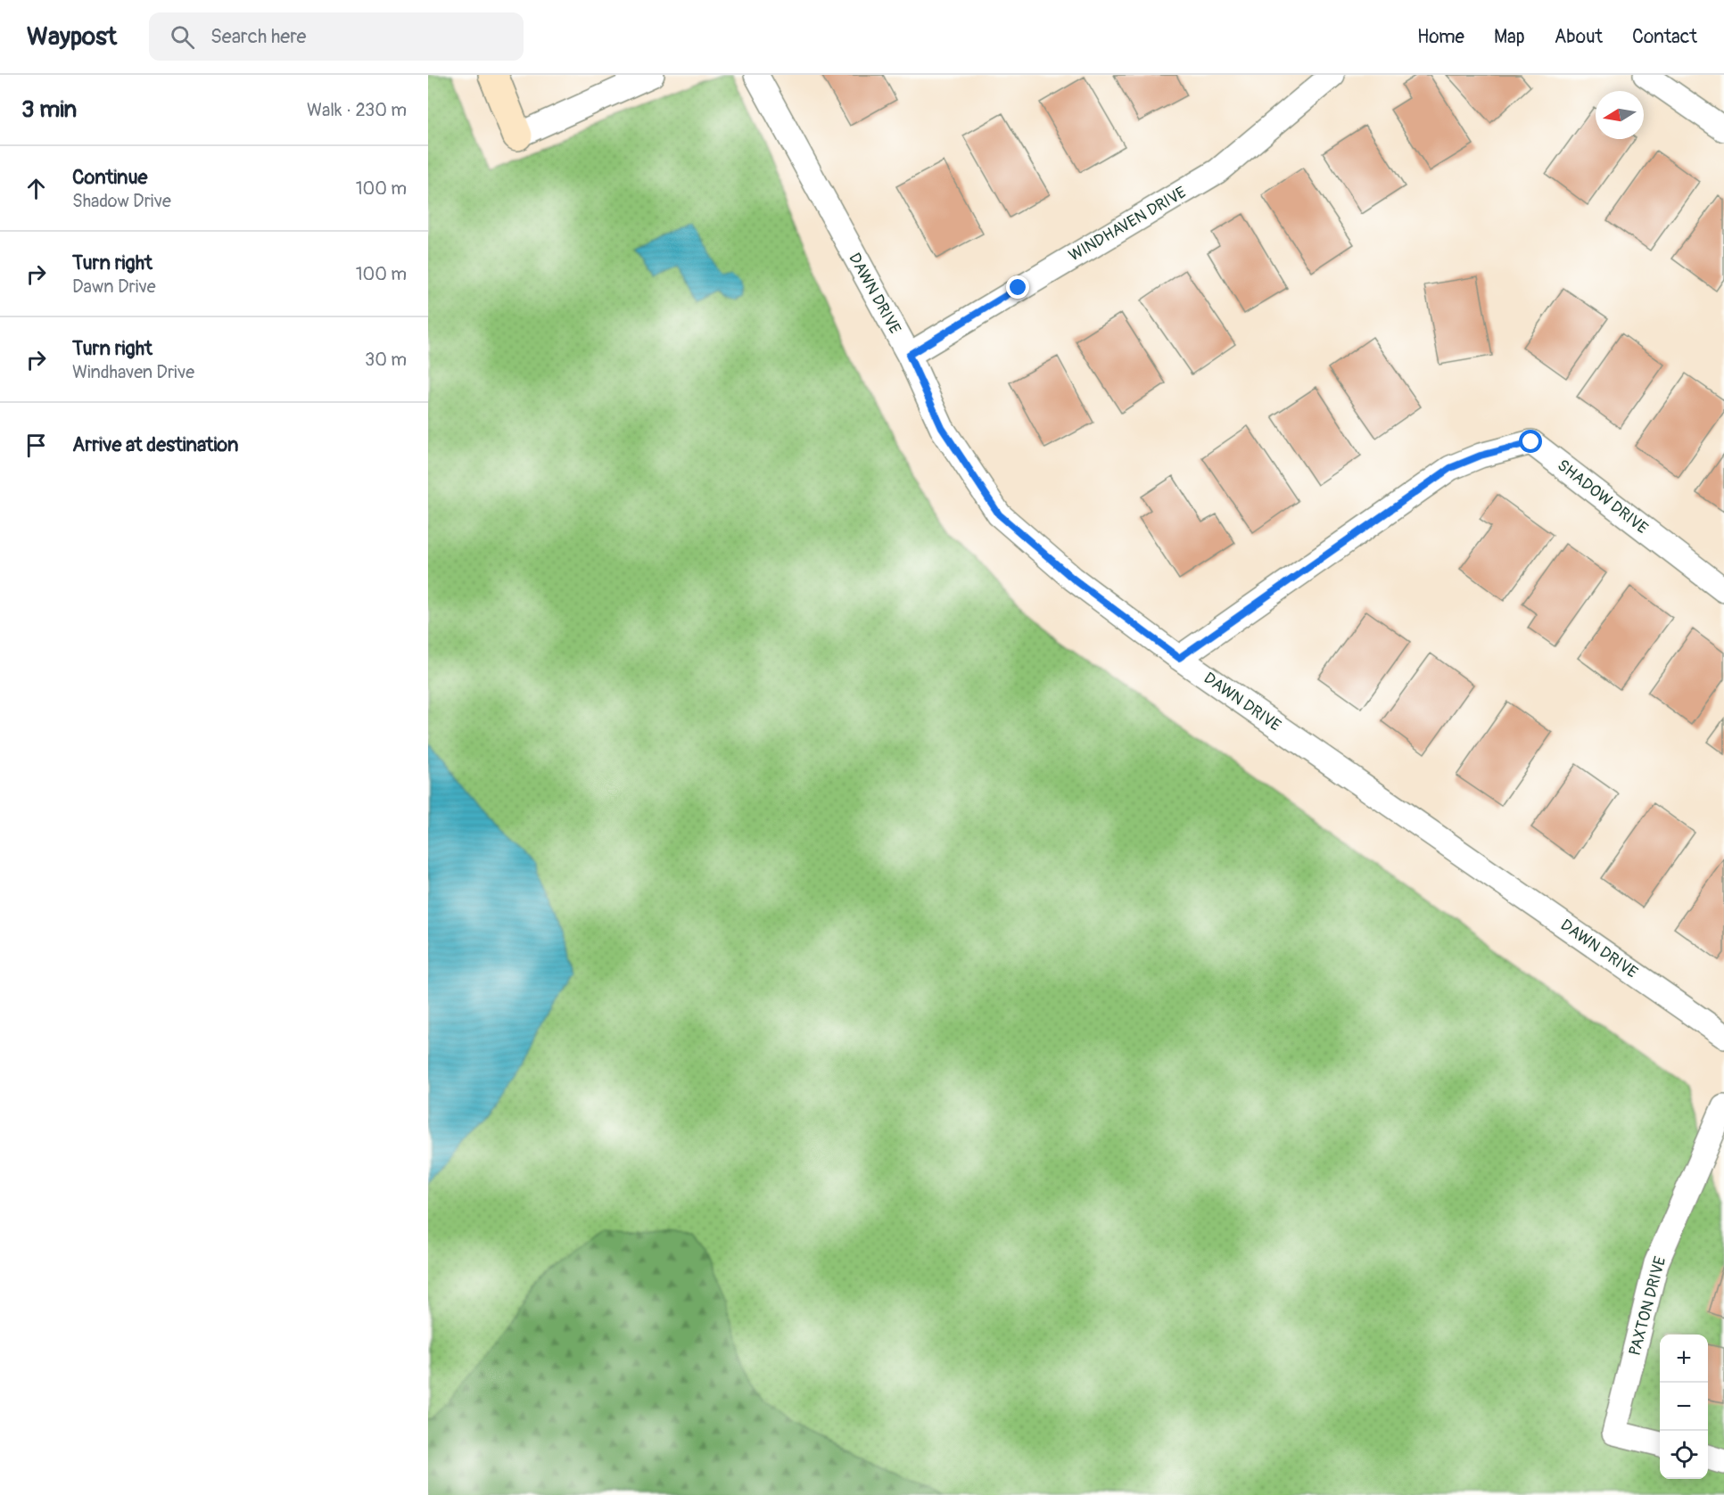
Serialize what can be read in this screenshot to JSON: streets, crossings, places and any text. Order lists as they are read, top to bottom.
{
  "streets": {
    "street": [
      "WINDHAVEN DRIVE",
      "DAWN DRIVE",
      "SHADOW DRIVE",
      "PAXTON DRIVE"
    ]
  },
  "crossings": [
    ["WINDHAVEN DRIVE", "DAWN DRIVE"],
    ["DAWN DRIVE", "SHADOW DRIVE"]
  ],
  "north": "left",
  "page": {
    "header": "Waypost",
    "search": "Search here",
    "nav": [
      "Home",
      "Map",
      "About",
      "Contact"
    ],
    "heading": ["3 min", "Walk · 230 m"],
    "list": [
      ["Continue", "Shadow Drive", "100 m"],
      ["Turn right", "Dawn Drive", "100 m"],
      ["Turn right", "Windhaven Drive", "30 m"],
      "Arrive at destination"
    ],
    "map_buttons": ["+", "−"]
  }
}
